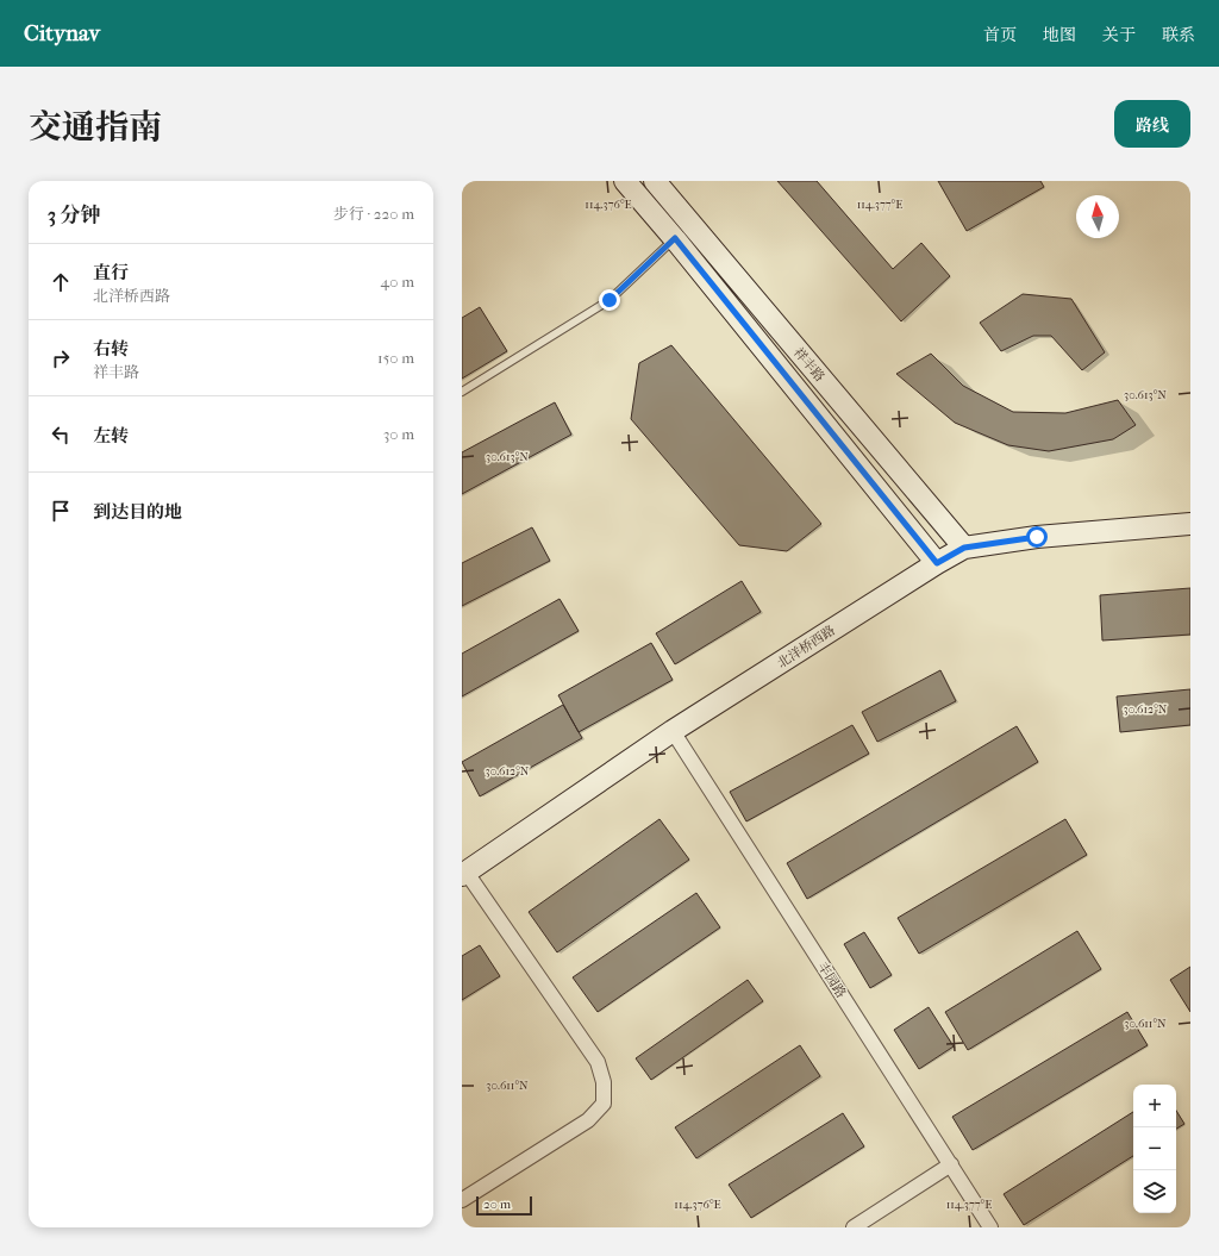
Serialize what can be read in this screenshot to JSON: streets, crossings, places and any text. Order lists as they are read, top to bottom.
{
  "streets": {
    "main road": ["祥丰路", "北洋桥西路"],
    "street": ["丰园路"]
  },
  "crossings": [
    ["祥丰路", "北洋桥西路"],
    ["北洋桥西路", "丰园路"]
  ],
  "scale_bar": "20 m",
  "north": "top",
  "page": {
    "header": "Citynav",
    "nav": [
      "首页",
      "地图",
      "关于",
      "联系"
    ],
    "title": "交通指南",
    "buttons": "路线",
    "heading": ["3 分钟", "步行 · 220 m"],
    "list": [
      ["直行", "北洋桥西路", "40 m"],
      ["右转", "祥丰路", "150 m"],
      ["左转", "30 m"],
      "到达目的地"
    ],
    "map_buttons": ["+", "−"],
    "scale": "20 m"
  },
  "coordinates": [
    "114.376°E",
    "114.377°E",
    "30.613°N",
    "30.612°N",
    "30.611°N"
  ]
}
